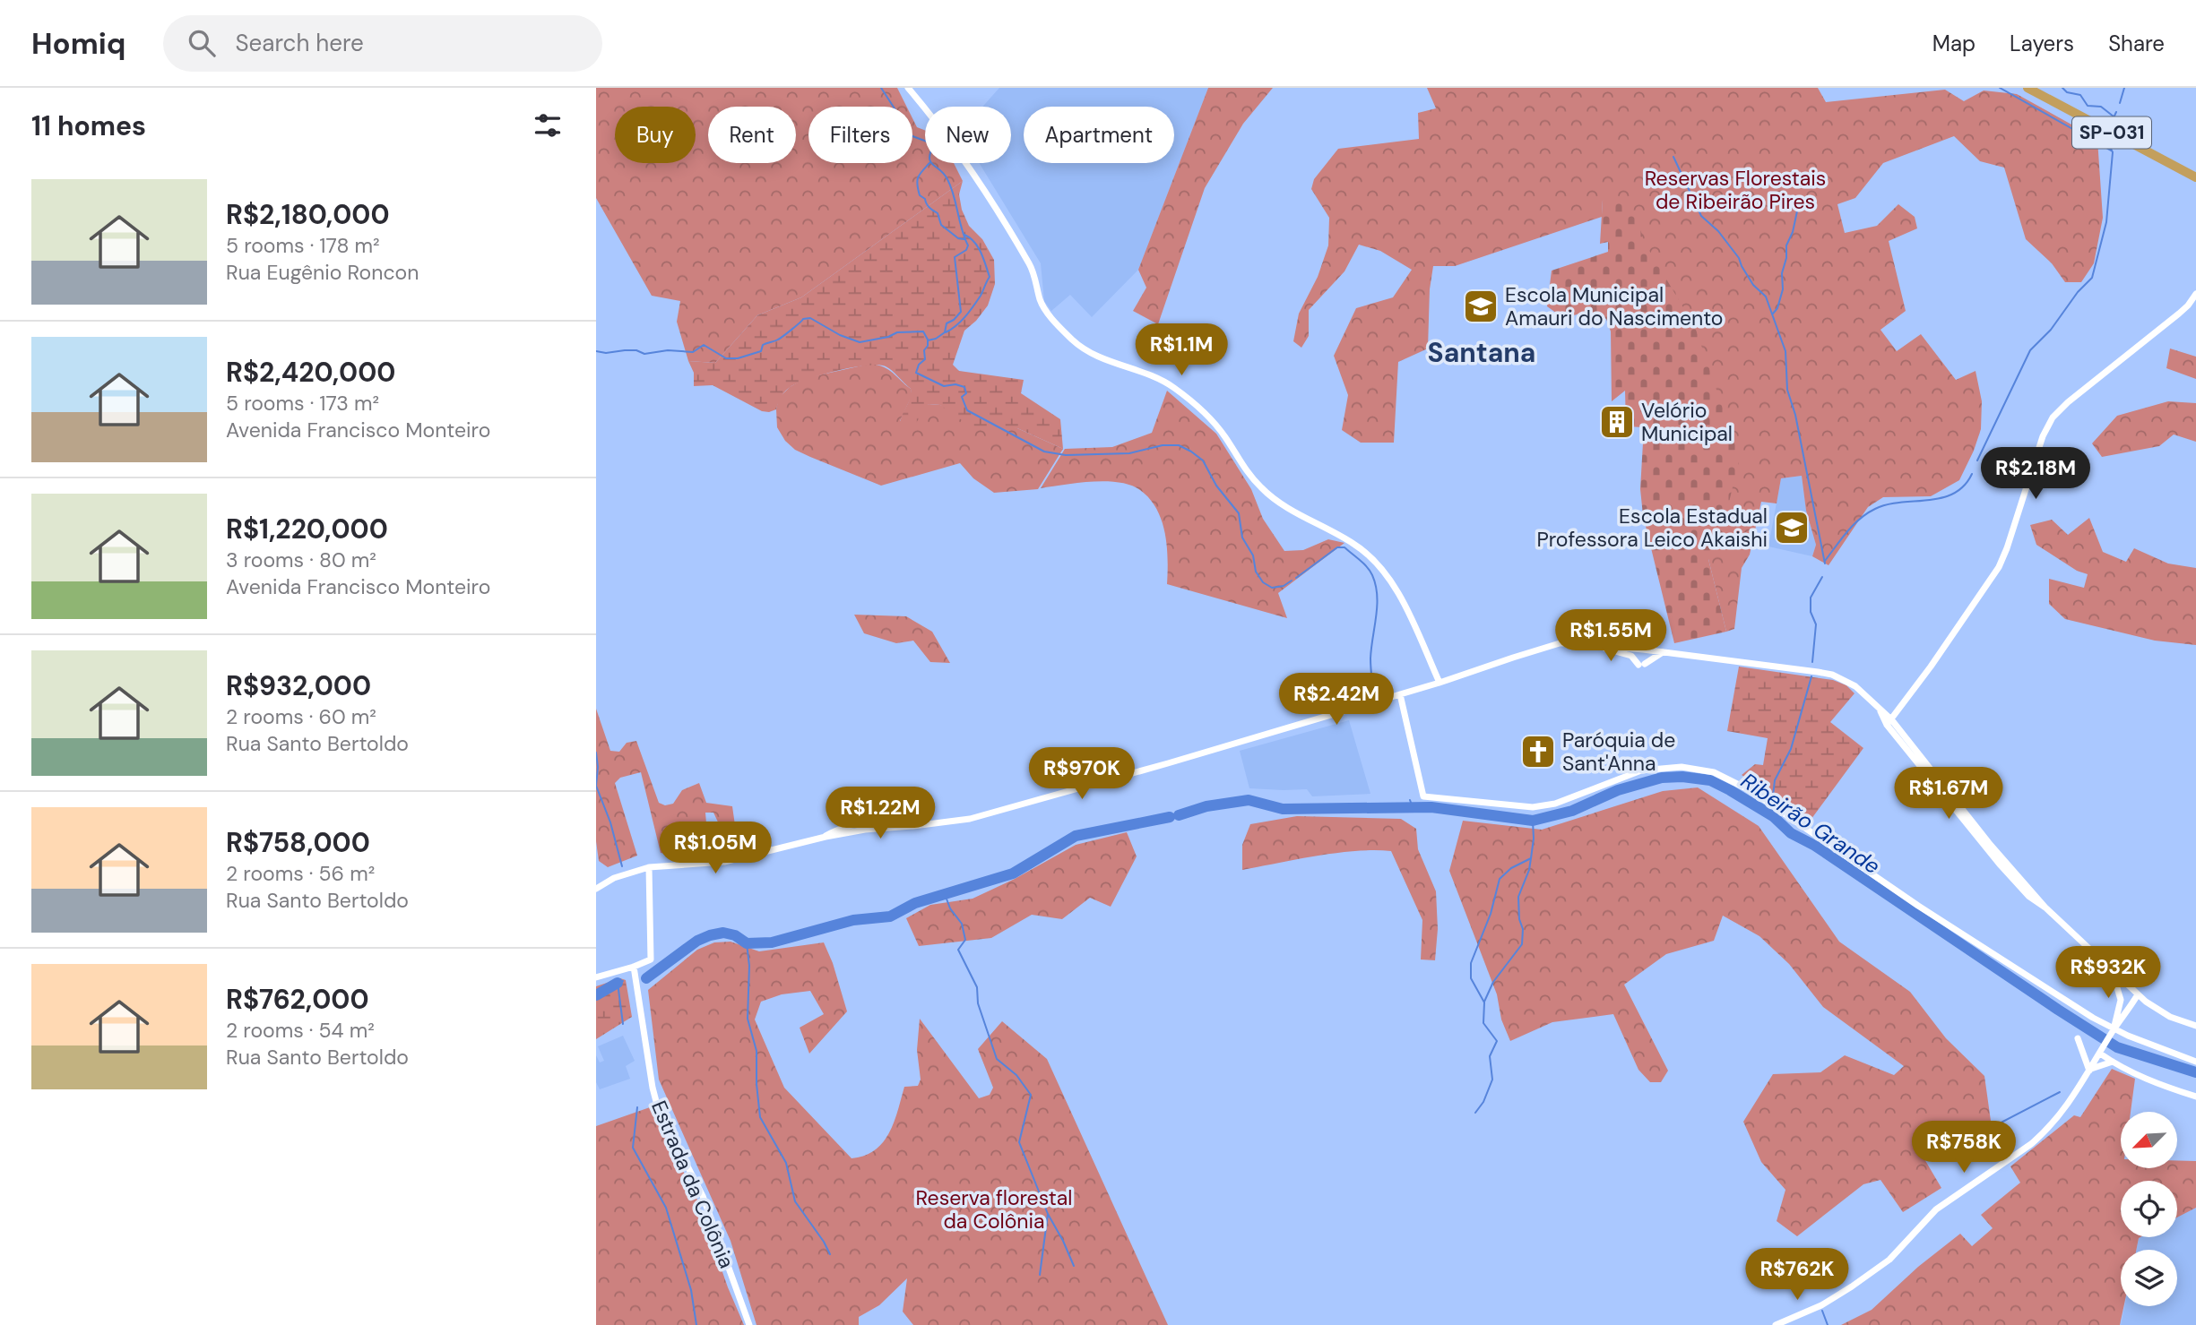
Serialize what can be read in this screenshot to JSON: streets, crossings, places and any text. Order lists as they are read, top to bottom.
{
  "streets": {
    "highway": ["SP-031"],
    "street": ["Estrada da Colônia"]
  },
  "districts": ["Santana"],
  "water": ["Ribeirão Grande"],
  "parks": ["Reservas Florestais de Ribeirão Pires", "Reserva florestal da Colônia"],
  "places": {
    "school or university": ["Escola Municipal Amauri do Nascimento", "Escola Estadual Professora Leico Akaishi"],
    "building": ["Velório Municipal"],
    "church": ["Paróquia de Sant'Anna"]
  },
  "north": "bottom left",
  "page": {
    "header": "Homiq",
    "search": "Search here",
    "nav": ["Map", "Layers", "Share"],
    "heading": "11 homes",
    "chip": [
      "Buy",
      "Rent",
      "Filters",
      "New",
      "Apartment"
    ],
    "list": [
      {
        "name": "R$2,180,000",
        "note": "5 rooms · 178 m² · Rua Eugênio Roncon"
      },
      {
        "name": "R$2,420,000",
        "note": "5 rooms · 173 m² · Avenida Francisco Monteiro"
      },
      {
        "name": "R$1,220,000",
        "note": "3 rooms · 80 m² · Avenida Francisco Monteiro"
      },
      {
        "name": "R$932,000",
        "note": "2 rooms · 60 m² · Rua Santo Bertoldo"
      },
      {
        "name": "R$758,000",
        "note": "2 rooms · 56 m² · Rua Santo Bertoldo"
      },
      {
        "name": "R$762,000",
        "note": "2 rooms · 54 m² · Rua Santo Bertoldo"
      }
    ],
    "price": [
      "R$1.1M",
      "R$2.18M",
      "R$1.55M",
      "R$2.42M",
      "R$970K",
      "R$1.67M",
      "R$1.22M",
      "R$1.05M",
      "R$932K",
      "R$758K",
      "R$762K"
    ]
  }
}
